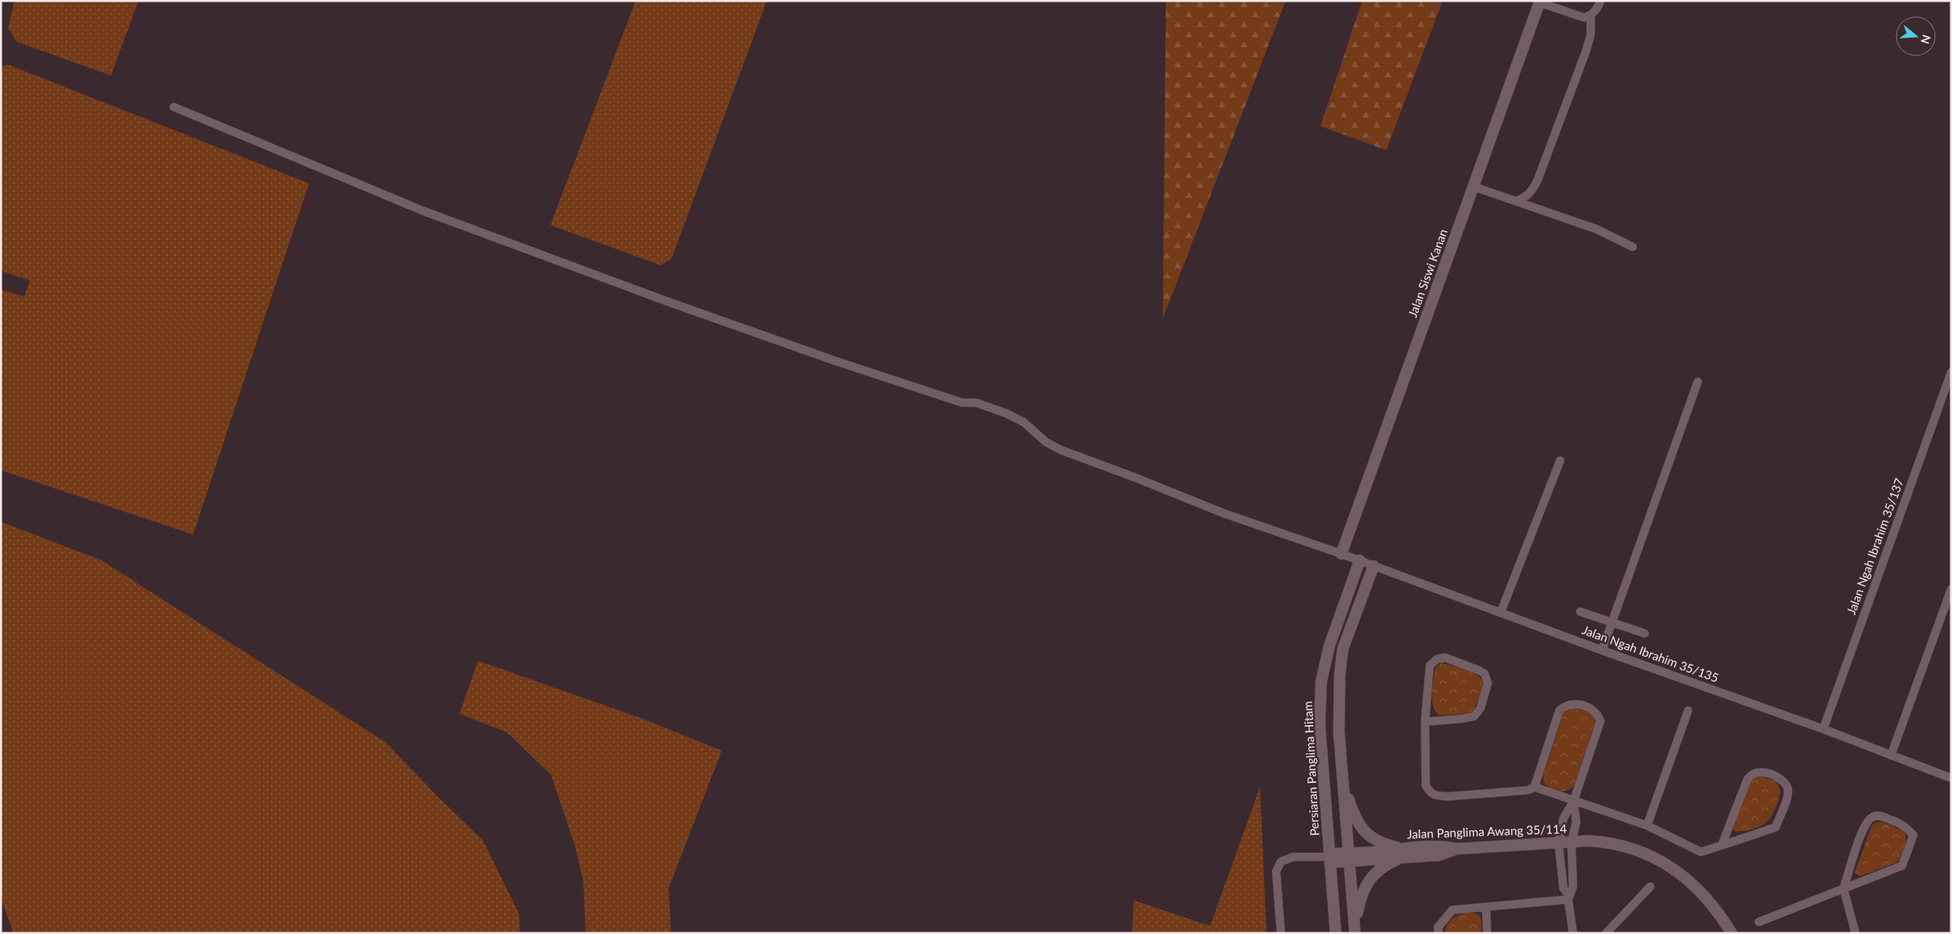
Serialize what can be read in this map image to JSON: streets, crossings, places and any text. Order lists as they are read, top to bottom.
{
  "streets": {
    "street": [
      "Jalan Siswi Kanan",
      "Jalan Ngah Ibrahim 35/137",
      "Jalan Ngah Ibrahim 35/135",
      "Persiaran Panglima Hitam",
      "Jalan Panglima Awang 35/114"
    ]
  },
  "crossings": [
    ["Jalan Siswi Kanan", "Jalan Ngah Ibrahim 35/135"],
    ["Jalan Ngah Ibrahim 35/137", "Jalan Ngah Ibrahim 35/135"],
    ["Jalan Ngah Ibrahim 35/135", "Persiaran Panglima Hitam"]
  ],
  "north": "right"
}
